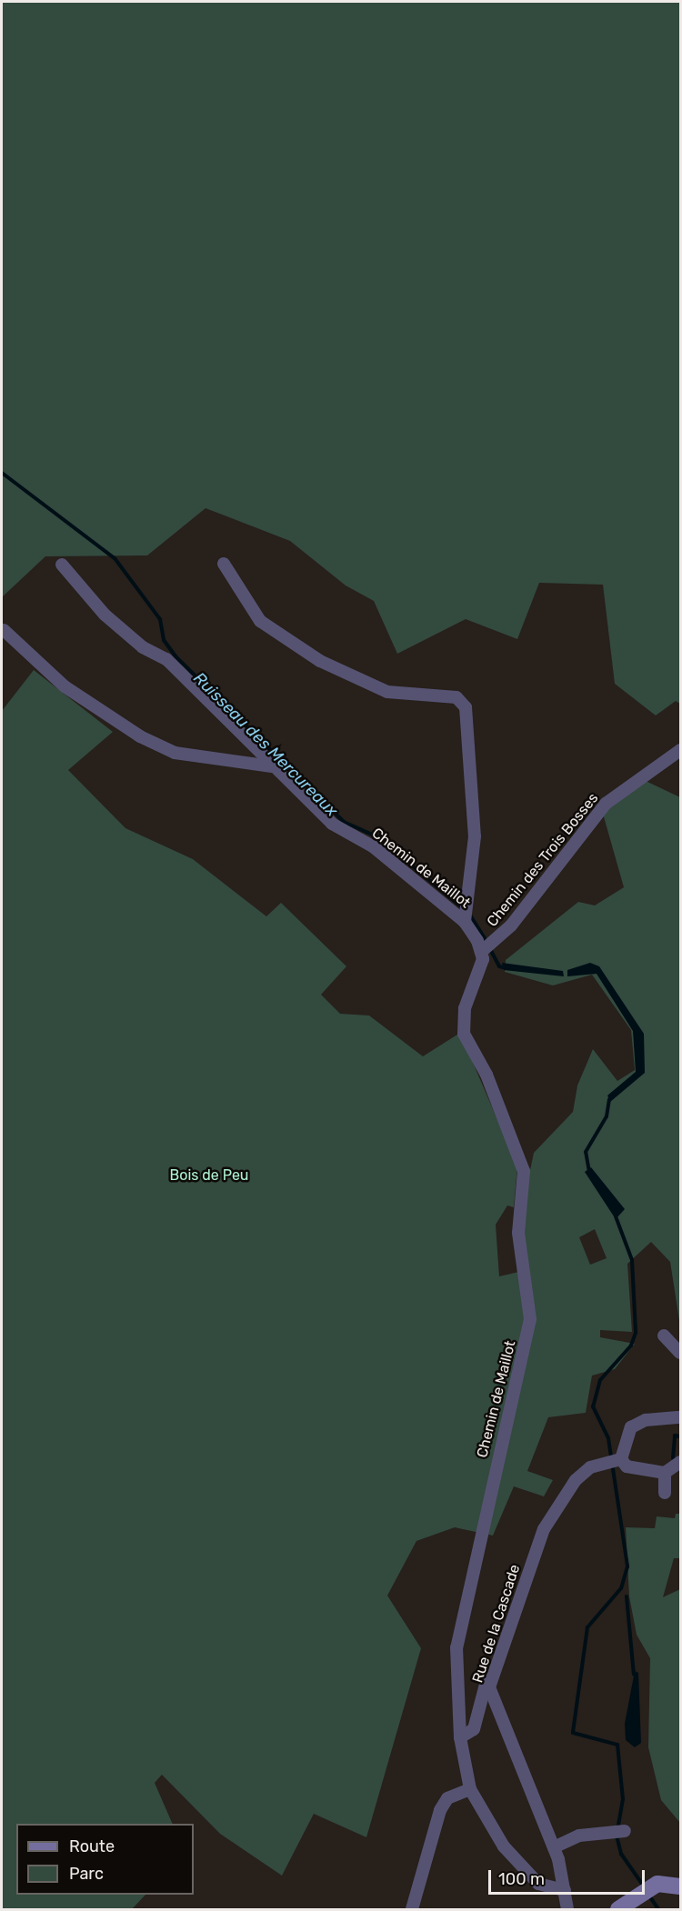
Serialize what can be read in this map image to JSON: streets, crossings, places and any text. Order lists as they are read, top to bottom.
{
  "streets": {
    "street": ["Chemin des Trois Bosses", "Chemin de Maillot", "Rue de la Cascade"]
  },
  "crossings": [
    ["Chemin des Trois Bosses", "Chemin de Maillot"],
    ["Chemin de Maillot", "Rue de la Cascade"]
  ],
  "water": ["Ruisseau des Mercureaux"],
  "parks": ["Bois de Peu"],
  "legend": ["Route", "Parc"],
  "scale_bar": "100 m"
}
